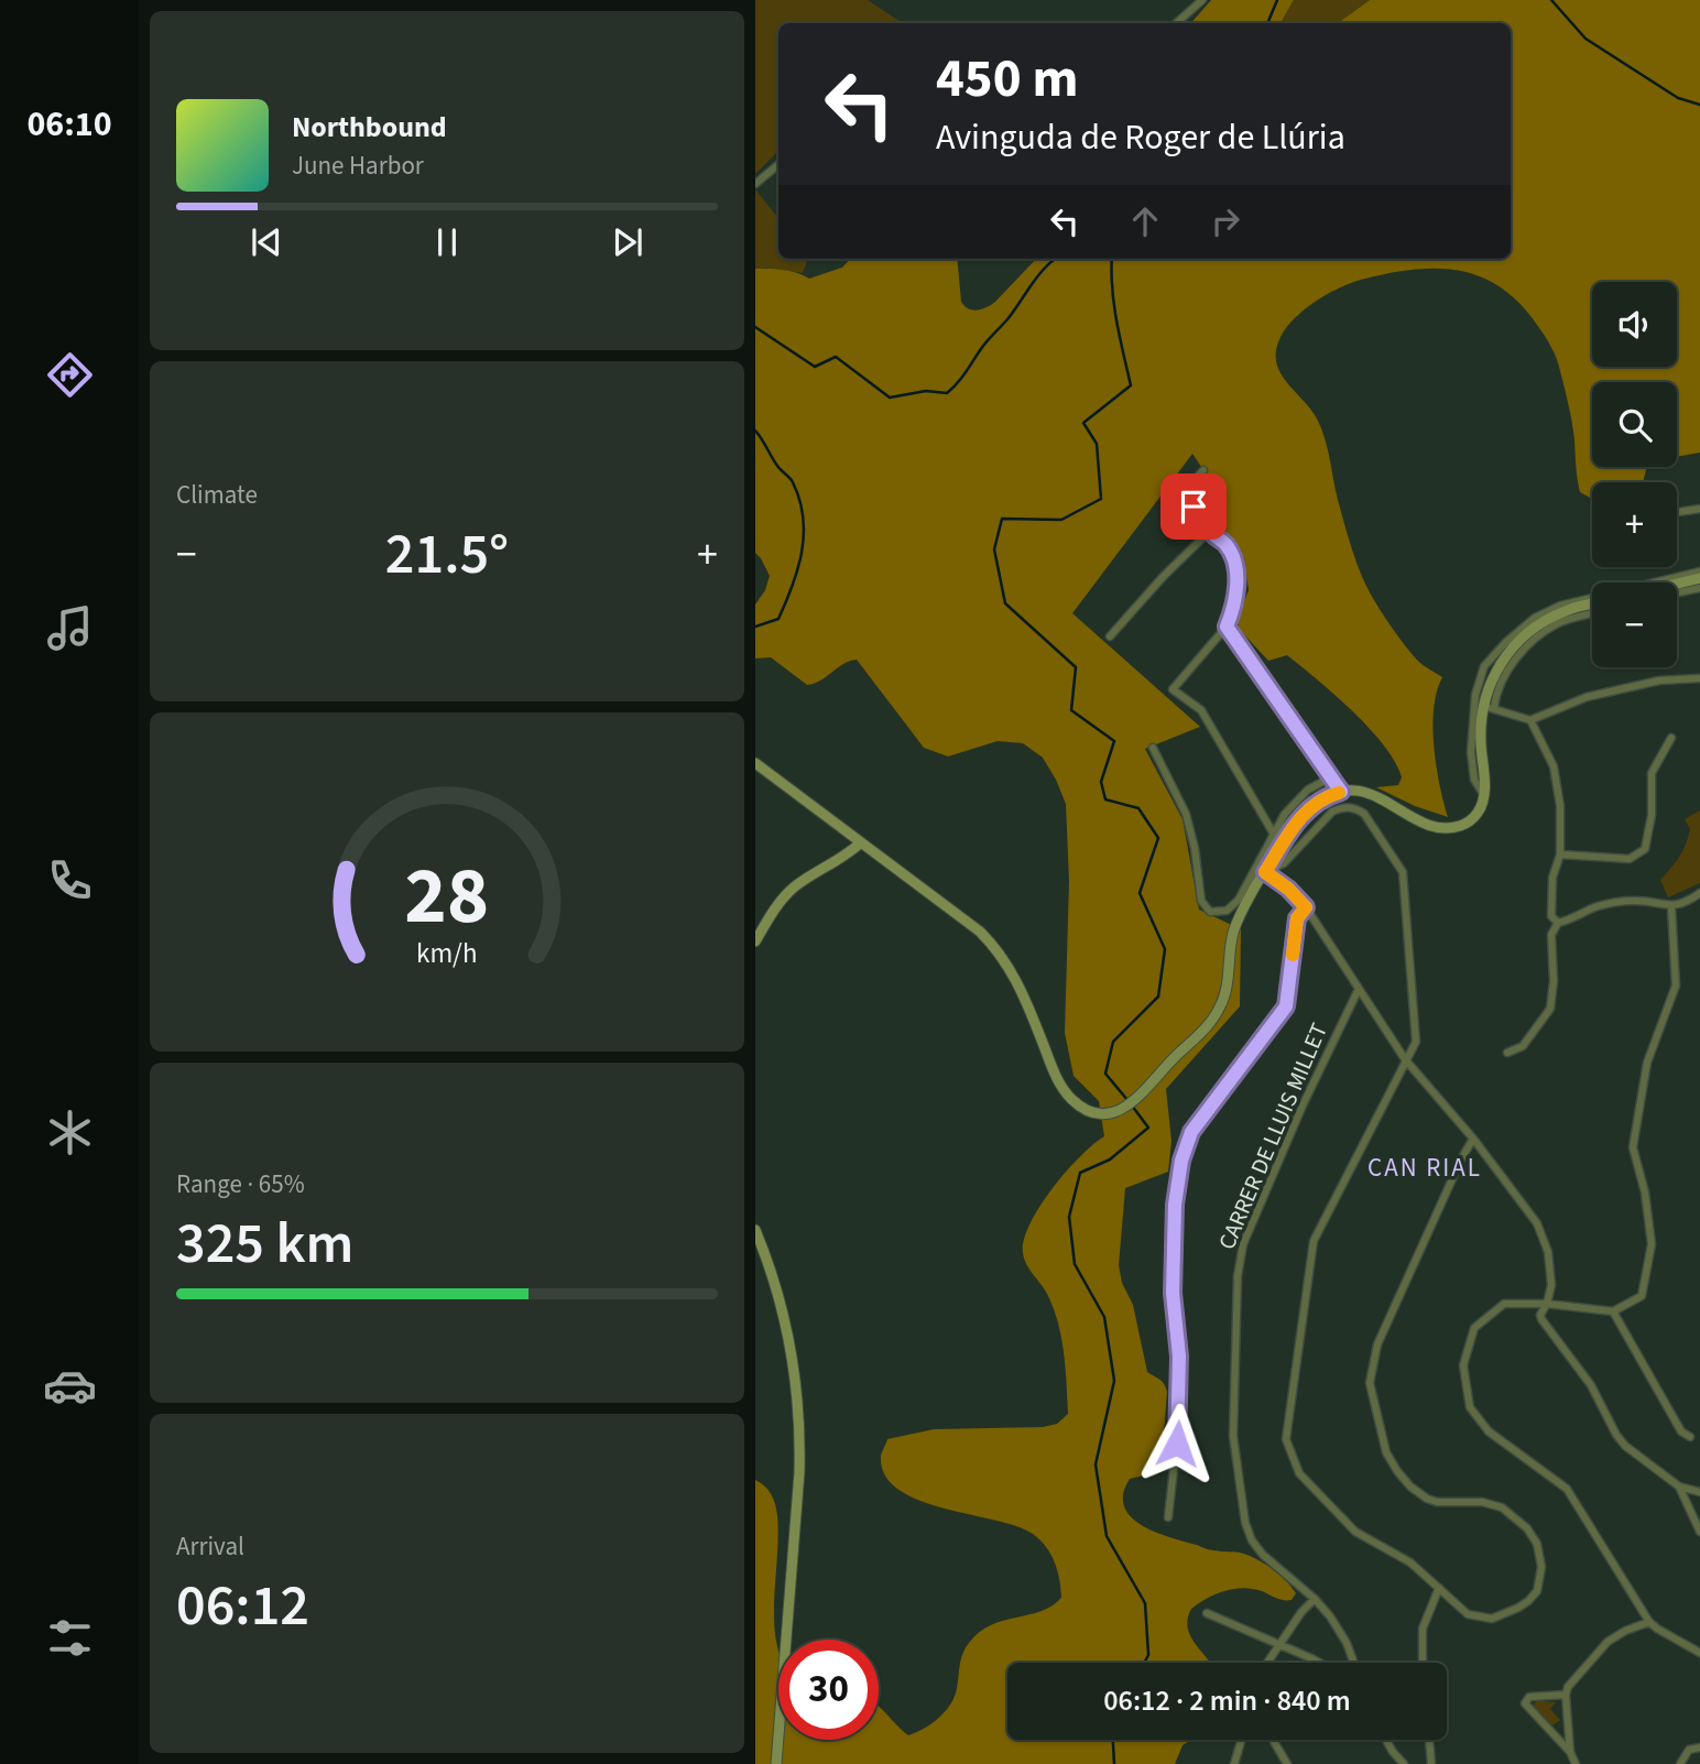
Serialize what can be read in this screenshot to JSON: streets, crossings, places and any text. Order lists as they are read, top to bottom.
{
  "streets": {
    "street": ["CARRER DE LLUIS MILLET"]
  },
  "districts": ["CAN RIAL"],
  "page": {
    "tabs": "06:10",
    "turn": ["450 m", "Avinguda de Roger de Llúria"],
    "song": ["Northbound", "June Harbor"],
    "map_buttons": ["+", "−"],
    "tile": [
      "Climate",
      ["Range · 65%", "325 km"],
      ["Arrival", "06:12"]
    ],
    "heat": ["−", "21.5°", "+"],
    "limit": "30",
    "trip": "06:12 · 2 min · 840 m",
    "gauge": ["28", "km/h"]
  }
}
